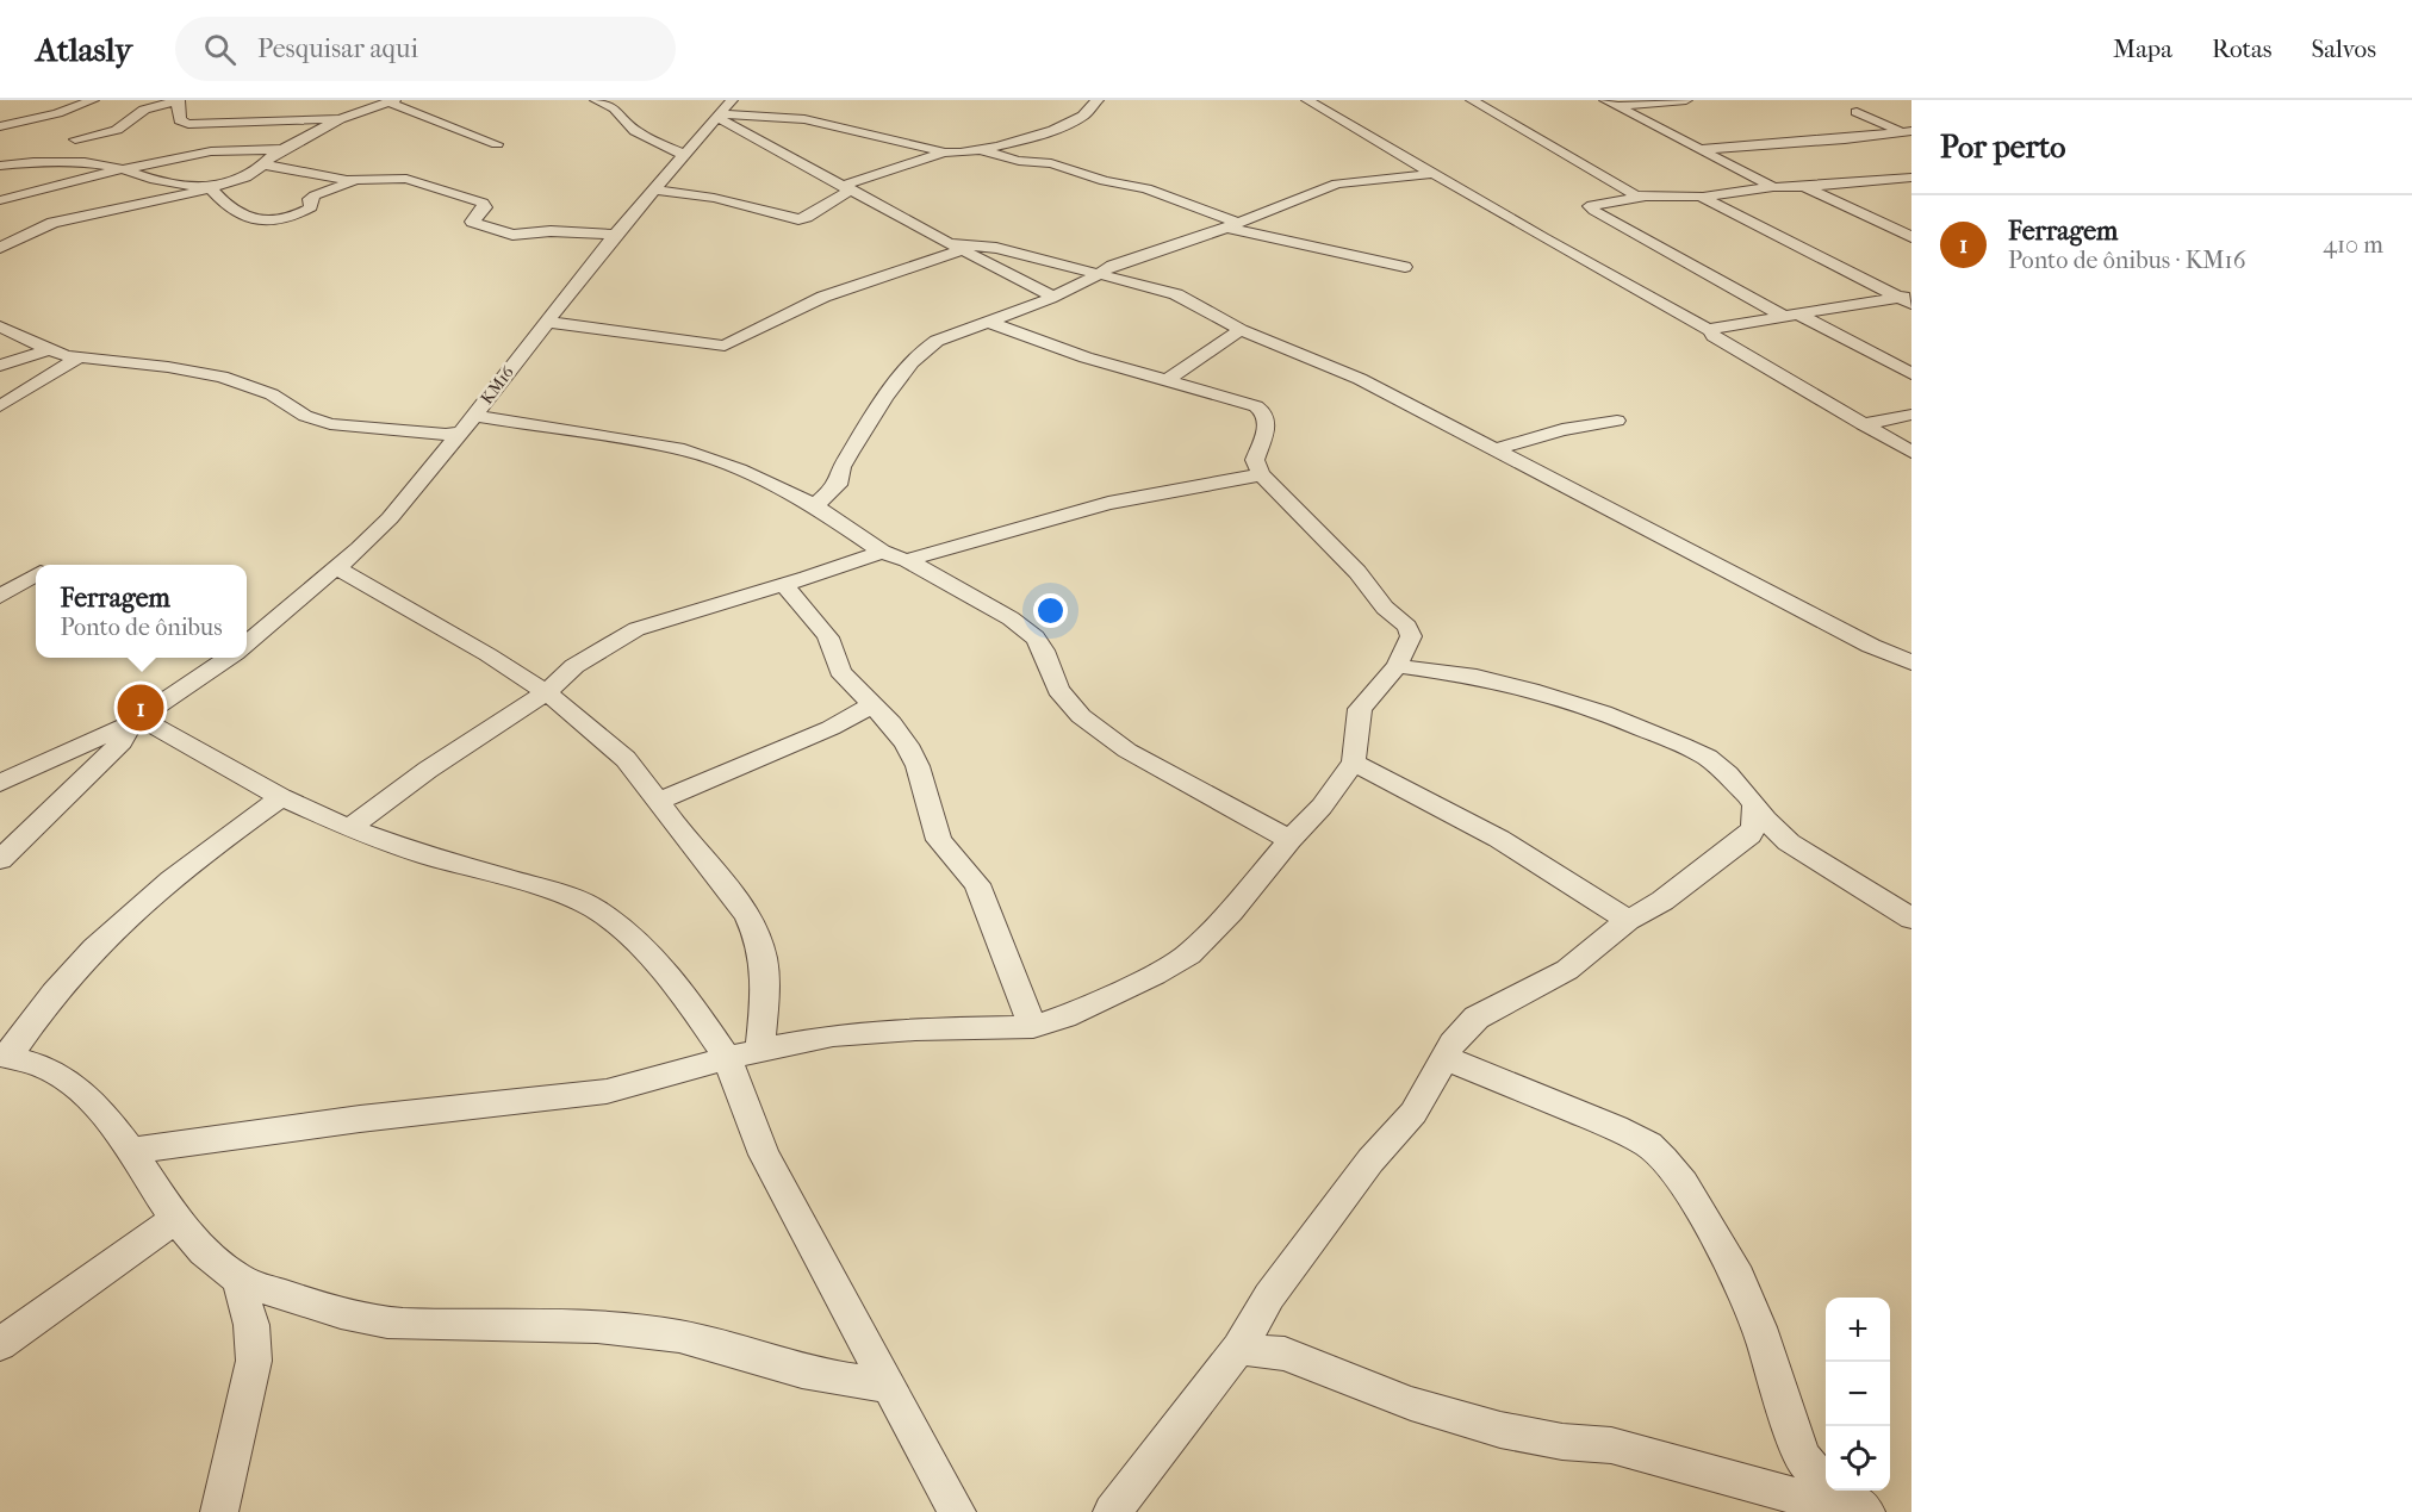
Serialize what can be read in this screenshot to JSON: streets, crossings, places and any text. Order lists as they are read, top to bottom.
{
  "streets": {
    "street": ["KM16"]
  },
  "page": {
    "header": "Atlasly",
    "search": "Pesquisar aqui",
    "nav": ["Mapa", "Rotas", "Salvos"],
    "heading": "Por perto",
    "list": [
      {
        "mark": "1",
        "name": "Ferragem",
        "note": "Ponto de ônibus · KM16",
        "value": "410 m"
      }
    ],
    "popup": ["Ferragem", "Ponto de ônibus"],
    "pins": "1",
    "map_buttons": ["+", "−"]
  }
}
